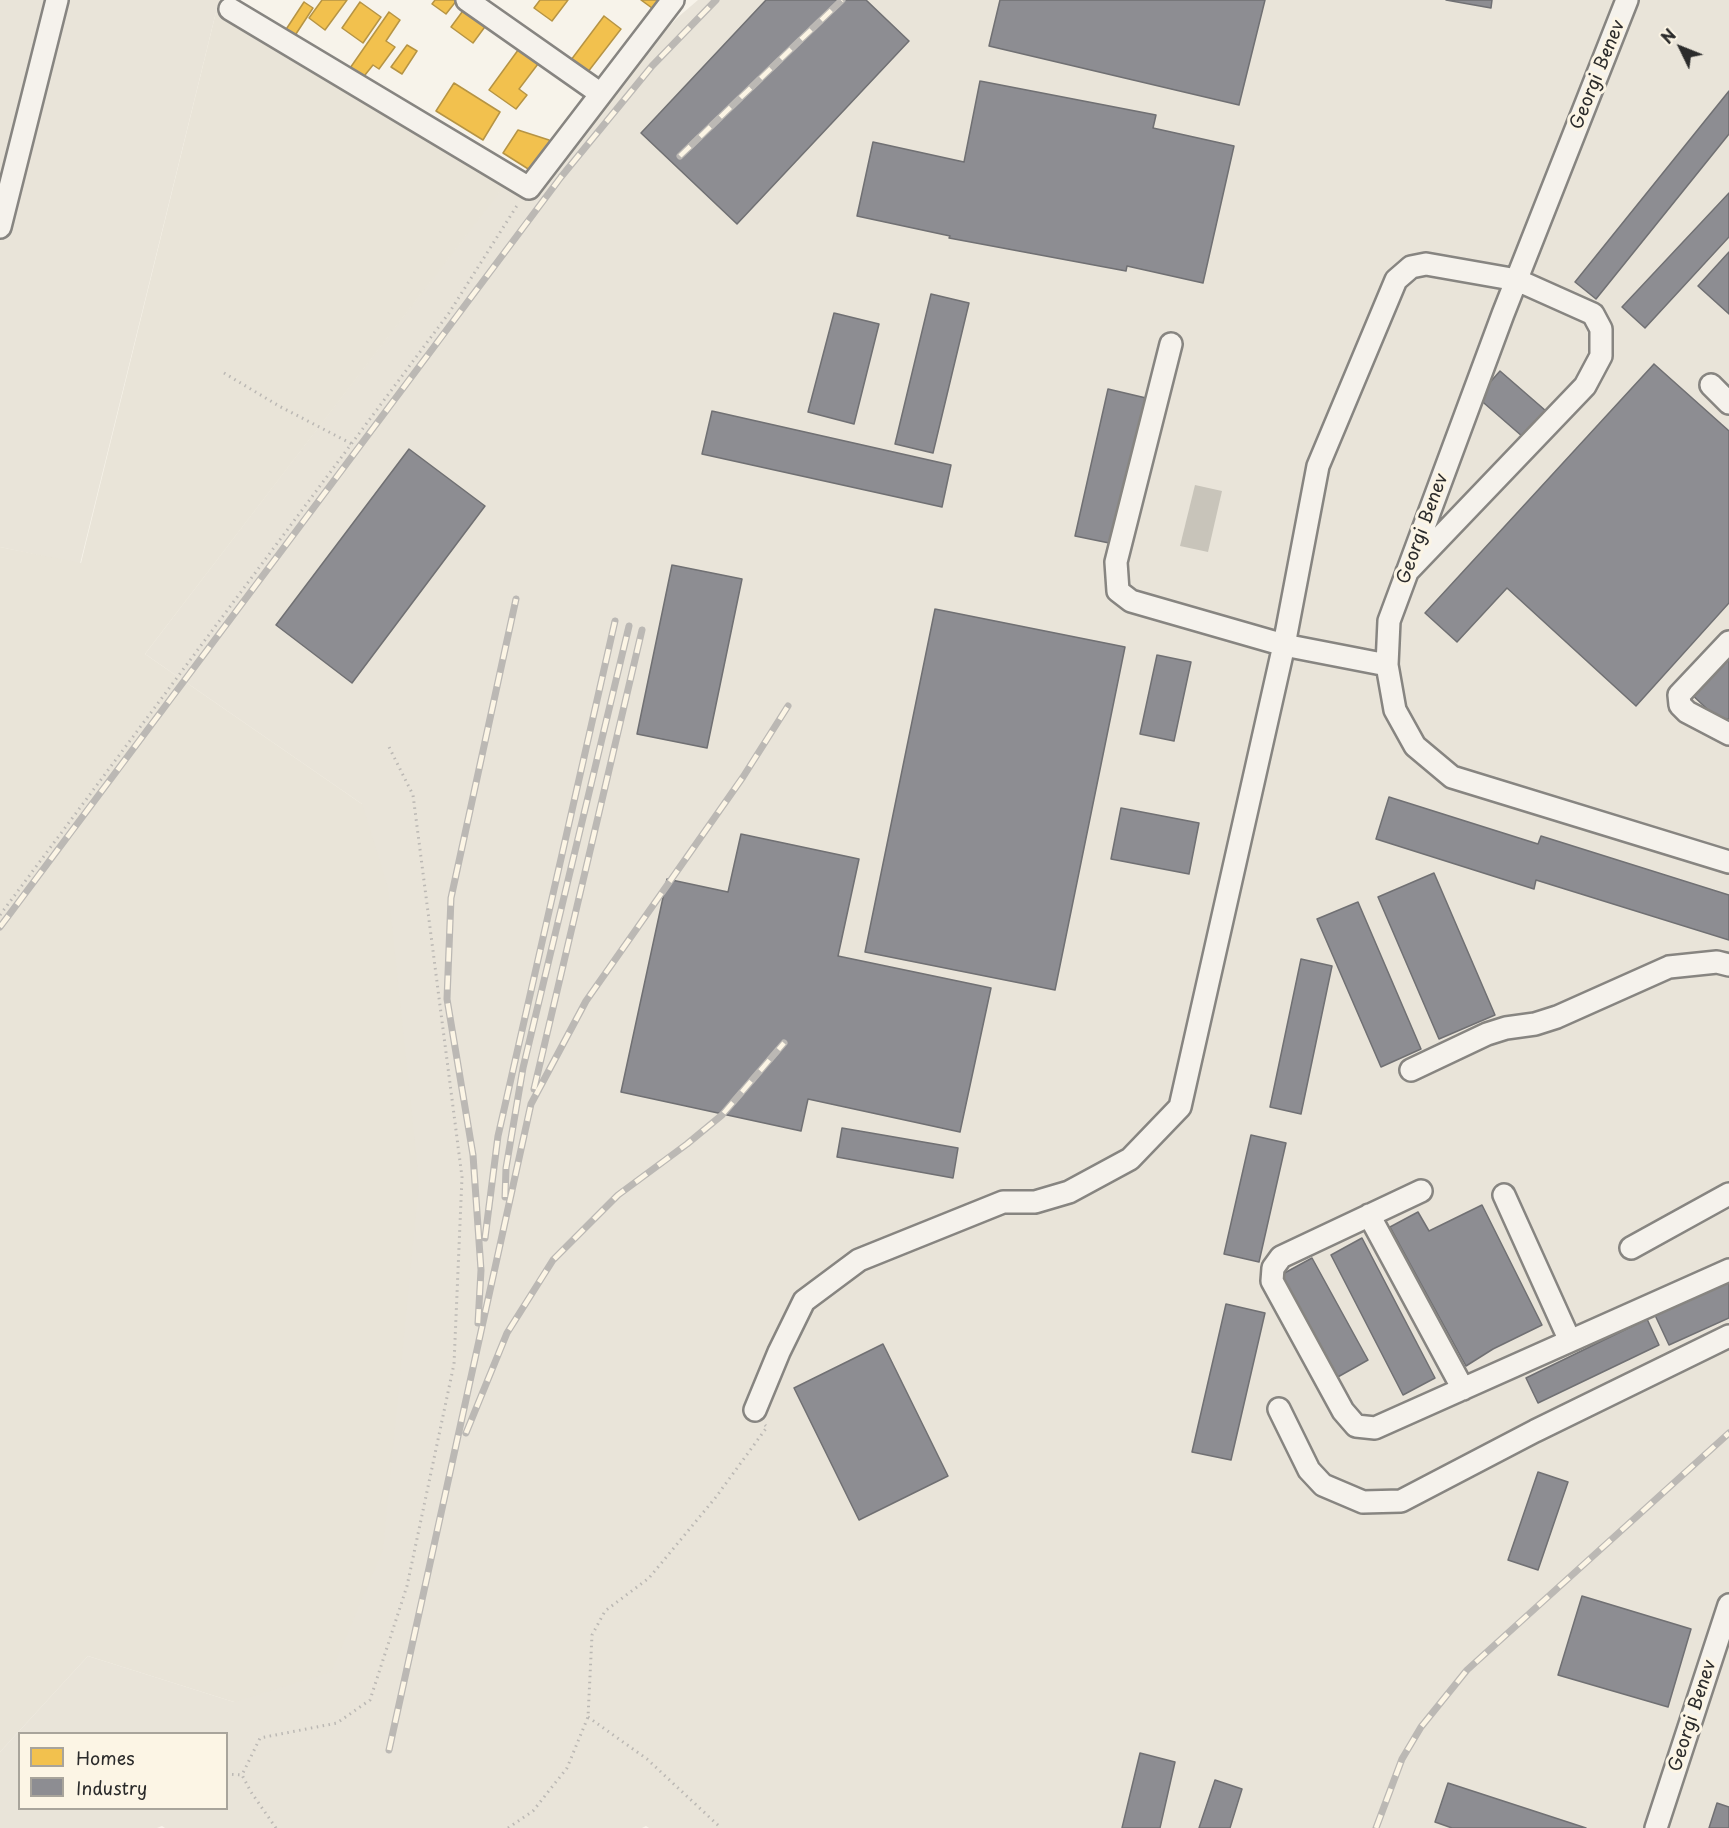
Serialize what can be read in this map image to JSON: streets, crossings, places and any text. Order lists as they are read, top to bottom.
{
  "streets": {
    "street": ["Georgi Benev"]
  },
  "legend": ["Homes", "Industry"],
  "north": "top left"
}
